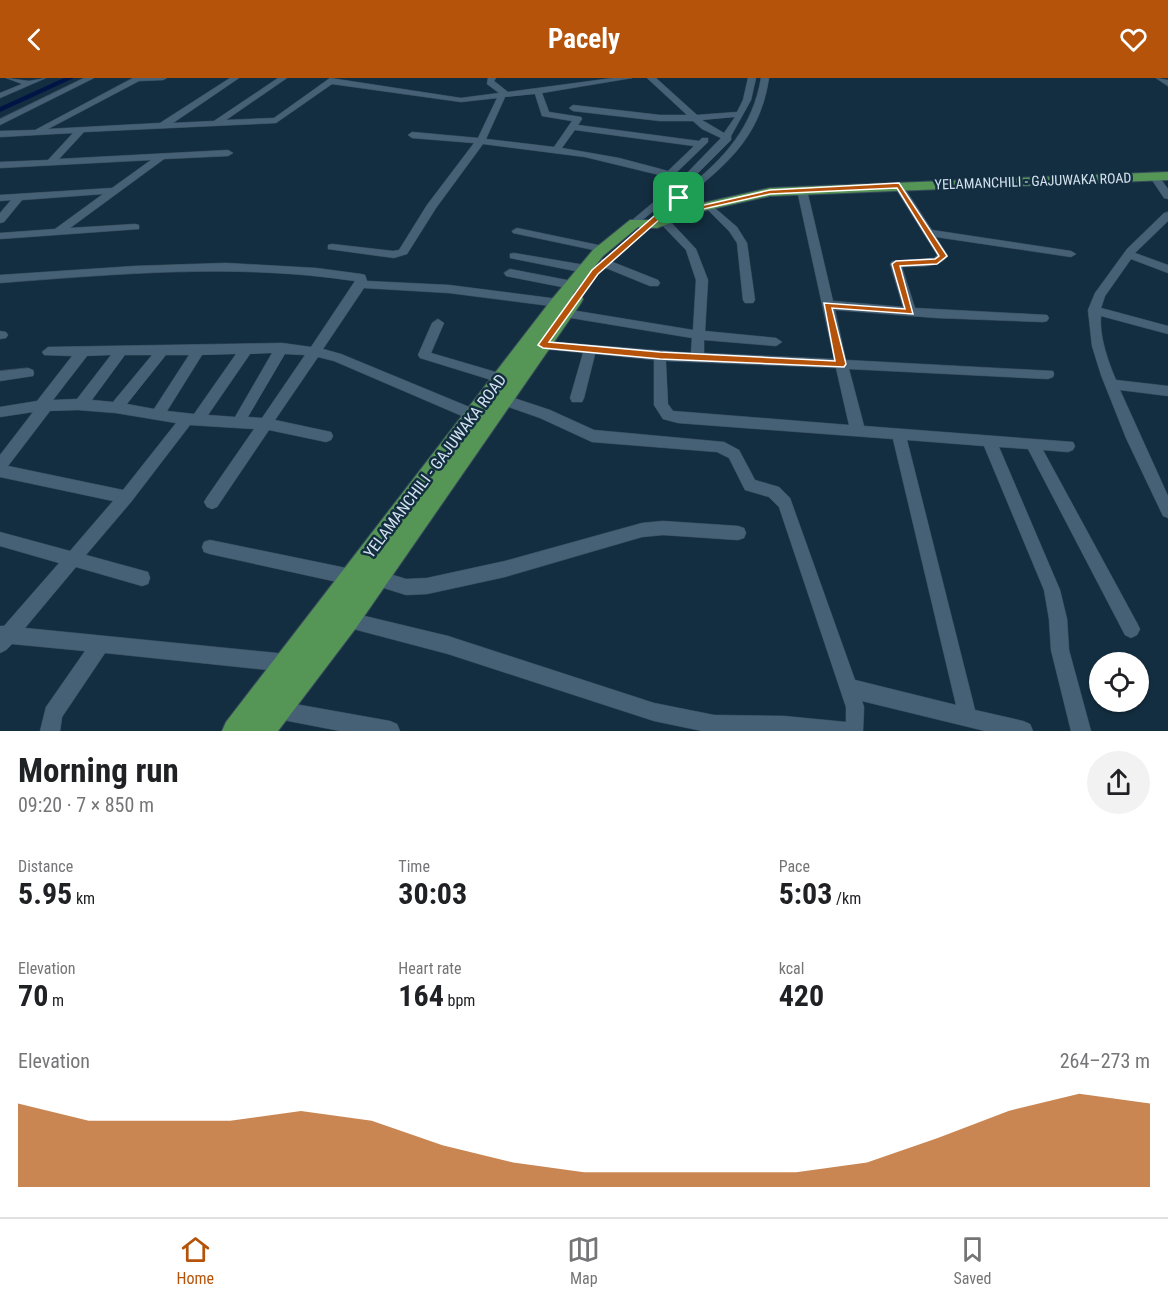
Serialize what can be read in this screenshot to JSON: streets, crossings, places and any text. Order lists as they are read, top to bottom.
{
  "streets": {
    "main road": ["YELAMANCHILI - GAJUWAKA ROAD"]
  },
  "page": {
    "header": "Pacely",
    "heading": ["Morning run", "09:20 · 7 × 850 m"],
    "stats": [
      ["Distance", "5.95 km"],
      ["Time", "30:03"],
      ["Pace", "5:03 /km"],
      ["Elevation", "70 m"],
      ["Heart rate", "164 bpm"],
      ["kcal", "420"]
    ],
    "chart": ["Elevation", "264–273 m"],
    "tabs": ["Home", "Map", "Saved"]
  }
}
